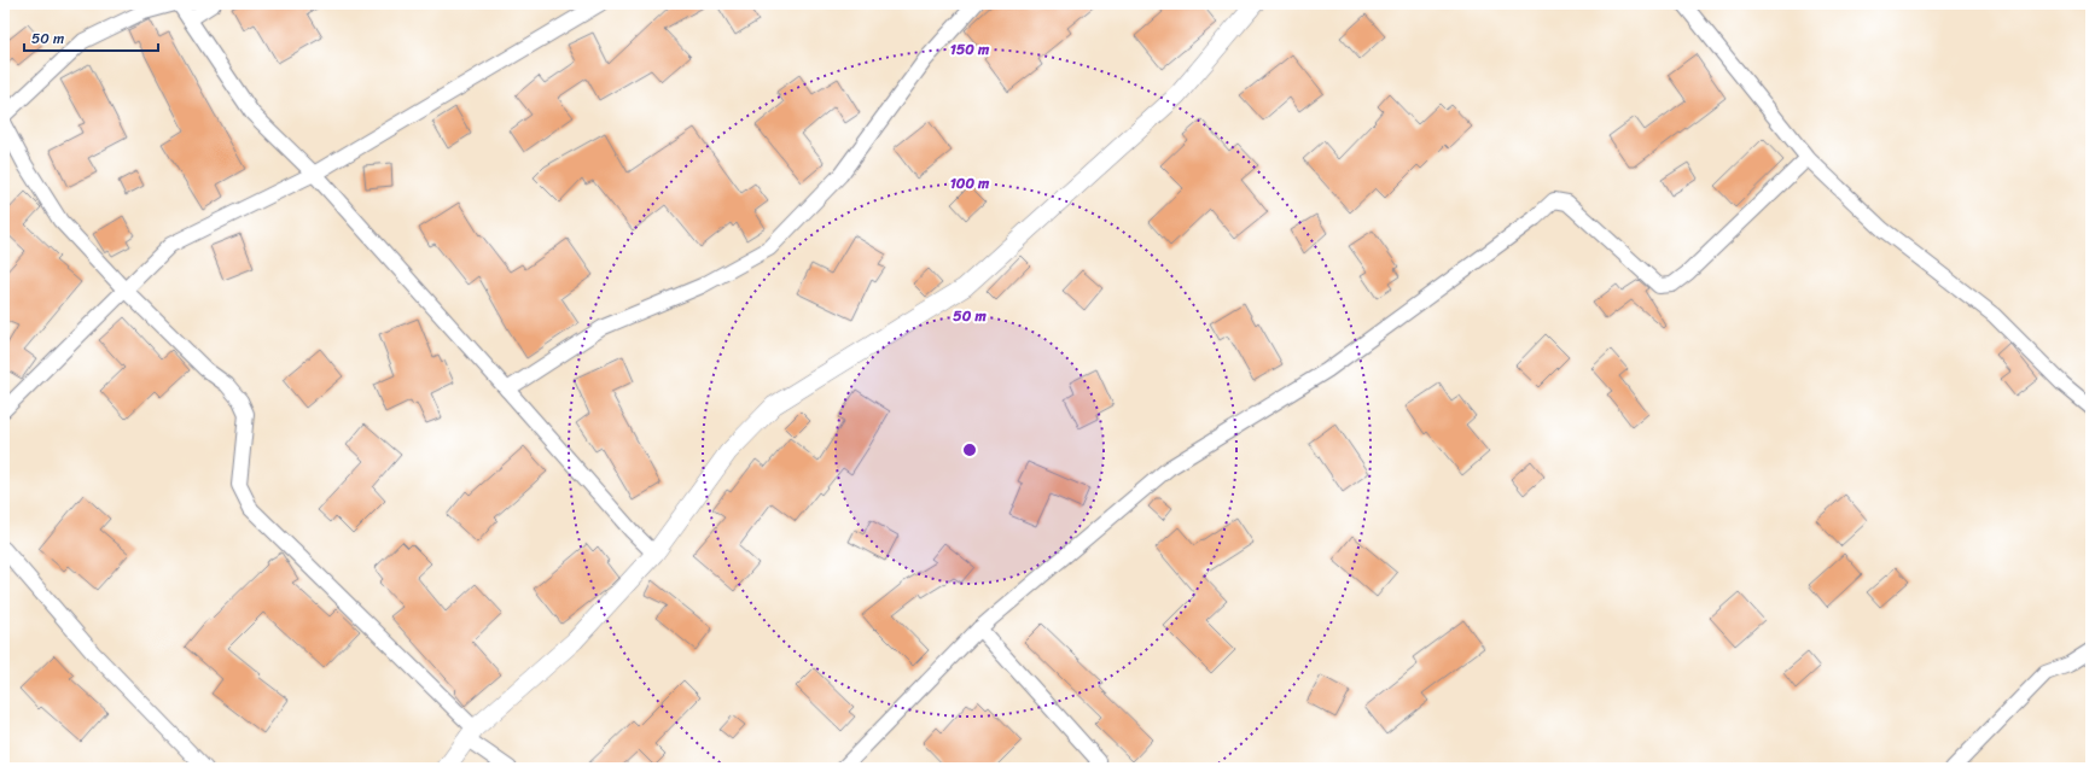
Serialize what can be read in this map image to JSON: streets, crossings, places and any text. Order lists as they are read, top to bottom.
{
  "scale_bar": "50 m",
  "rings": ["150 m", "100 m", "50 m"]
}
